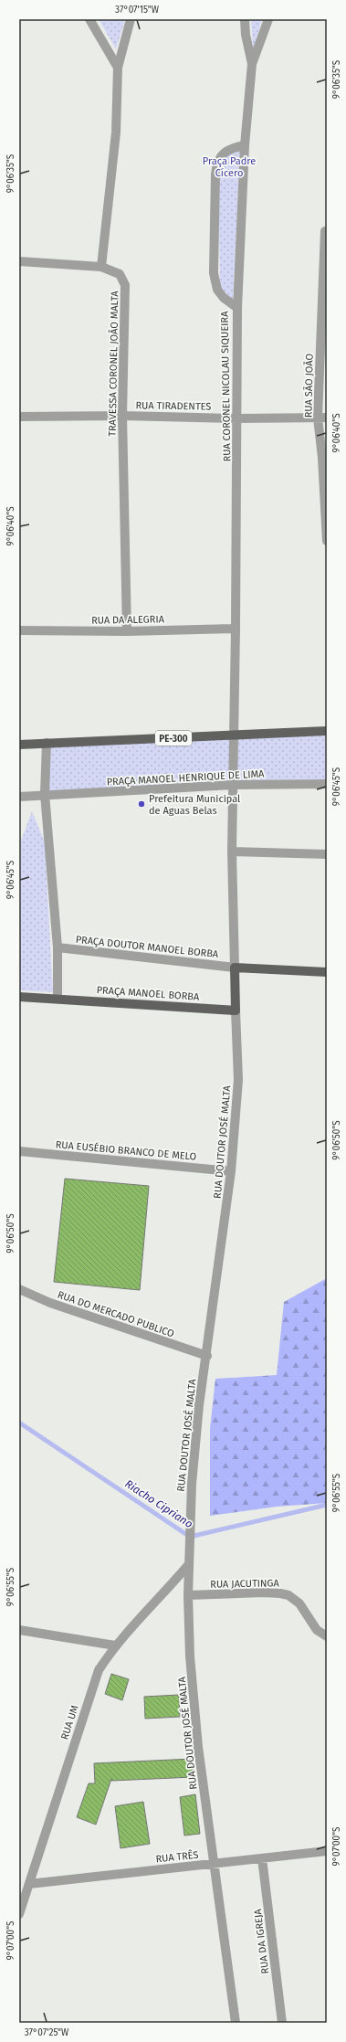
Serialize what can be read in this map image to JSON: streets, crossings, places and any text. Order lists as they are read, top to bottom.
{
  "streets": {
    "main road": ["PE-300", "PRAÇA MANOEL BORBA"],
    "street": [
      "TRAVESSA CORONEL JOÃO MALTA",
      "RUA SÃO JOÃO",
      "RUA CORONEL NICOLAU SIQUEIRA",
      "RUA TIRADENTES",
      "RUA DA ALEGRIA",
      "PRAÇA MANOEL HENRIQUE DE LIMA",
      "PRAÇA DOUTOR MANOEL BORBA",
      "RUA DOUTOR JOSÉ MALTA",
      "RUA EUSÉBIO BRANCO DE MELO",
      "RUA DO MERCADO PUBLICO",
      "RUA JACUTINGA",
      "RUA UM",
      "RUA TRÊS",
      "RUA DA IGREJA"
    ]
  },
  "crossings": [
    ["TRAVESSA CORONEL JOÃO MALTA", "RUA TIRADENTES"],
    ["TRAVESSA CORONEL JOÃO MALTA", "RUA DA ALEGRIA"],
    ["RUA SÃO JOÃO", "RUA TIRADENTES"],
    ["RUA CORONEL NICOLAU SIQUEIRA", "RUA TIRADENTES"],
    ["RUA CORONEL NICOLAU SIQUEIRA", "RUA DA ALEGRIA"],
    ["RUA CORONEL NICOLAU SIQUEIRA", "PE-300"],
    ["RUA CORONEL NICOLAU SIQUEIRA", "PRAÇA MANOEL HENRIQUE DE LIMA"],
    ["RUA CORONEL NICOLAU SIQUEIRA", "PRAÇA DOUTOR MANOEL BORBA"],
    ["PRAÇA MANOEL BORBA", "RUA DOUTOR JOSÉ MALTA"],
    ["RUA DOUTOR JOSÉ MALTA", "RUA EUSÉBIO BRANCO DE MELO"],
    ["RUA DOUTOR JOSÉ MALTA", "RUA DO MERCADO PUBLICO"],
    ["RUA DOUTOR JOSÉ MALTA", "RUA JACUTINGA"],
    ["RUA DOUTOR JOSÉ MALTA", "RUA UM"],
    ["RUA DOUTOR JOSÉ MALTA", "RUA TRÊS"],
    ["RUA UM", "RUA TRÊS"],
    ["RUA TRÊS", "RUA DA IGREJA"]
  ],
  "water": ["Riacho Cipriano"],
  "parks": ["Praça Padre Cícero"],
  "places": ["Prefeitura Municipal de Aguas Belas"],
  "coordinates": [
    "37°07'15\"W",
    "9°06'35\"S",
    "9°06'40\"S",
    "9°06'45\"S",
    "9°06'50\"S",
    "9°06'55\"S",
    "9°07'00\"S",
    "37°07'25\"W"
  ]
}
